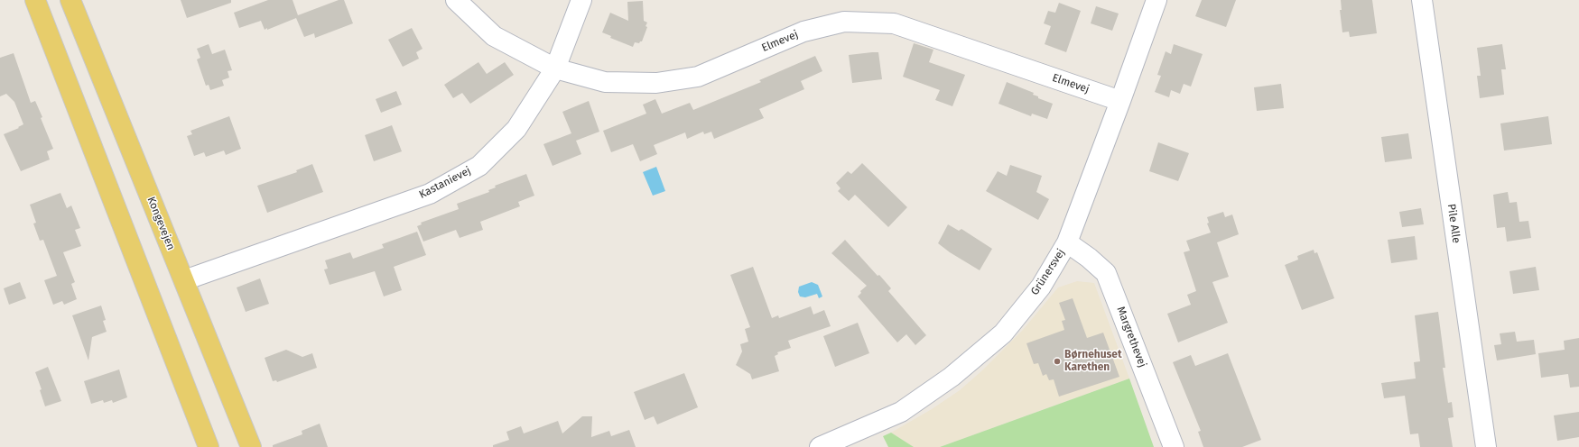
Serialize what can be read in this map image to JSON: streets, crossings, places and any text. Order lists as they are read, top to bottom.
{
  "streets": {
    "main road": ["Kongevejen"],
    "street": [
      "Elmevej",
      "Kastanievej",
      "Pile Alle",
      "Grünersvej",
      "Margrethevej"
    ]
  },
  "crossings": [
    ["Elmevej", "Kastanievej"],
    ["Elmevej", "Grünersvej"],
    ["Kastanievej", "Kongevejen"],
    ["Grünersvej", "Margrethevej"]
  ],
  "places": ["Børnehuset Karethen"]
}
